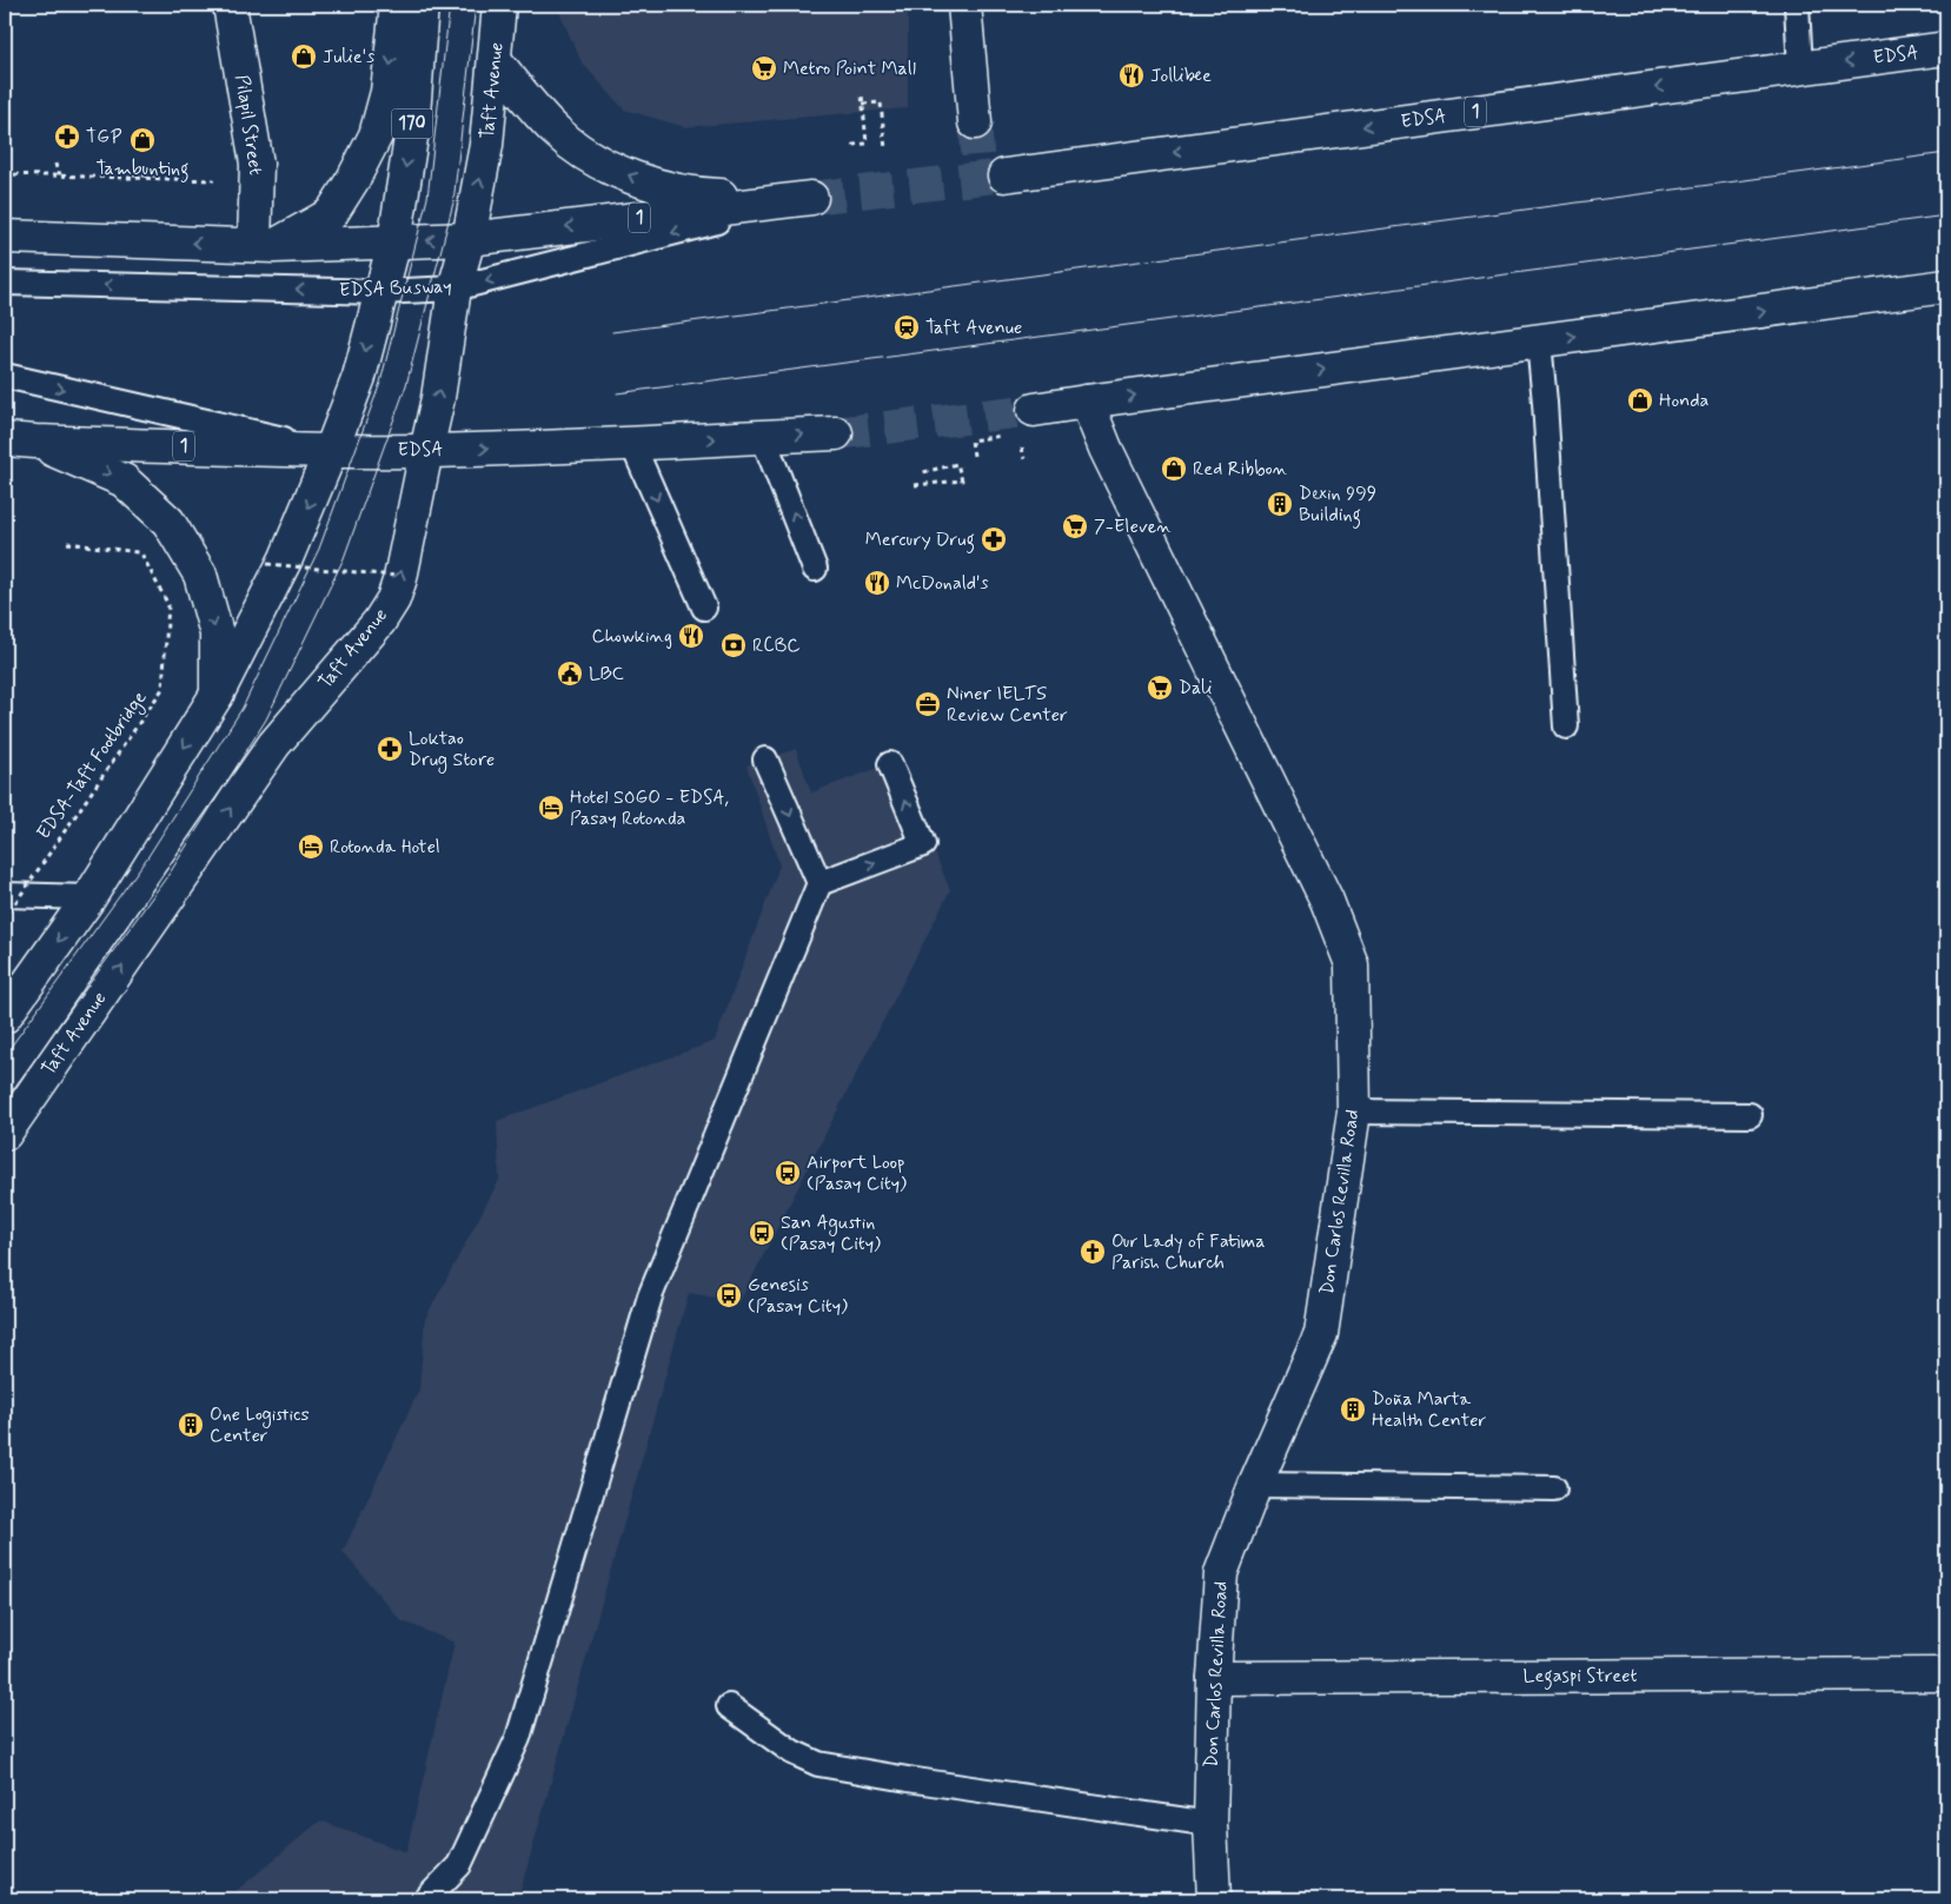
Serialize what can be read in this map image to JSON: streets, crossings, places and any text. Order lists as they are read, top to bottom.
{
  "streets": {
    "main road": [
      "EDSA",
      "Taft Avenue",
      "1",
      "170",
      "Pilapil Street",
      "Don Carlos Revilla Road",
      "Legaspi Street"
    ],
    "lane": ["EDSA Busway"],
    "path": ["EDSA-Taft Footbridge"]
  },
  "crossings": [
    ["EDSA", "Taft Avenue"],
    ["EDSA", "170"],
    ["Taft Avenue", "1"],
    ["Taft Avenue", "EDSA Busway"],
    ["1", "170"],
    ["1", "Pilapil Street"],
    ["1", "EDSA Busway"],
    ["170", "EDSA Busway"],
    ["Don Carlos Revilla Road", "Legaspi Street"]
  ],
  "places": {
    "shop": [
      "Julie's",
      "Tambunting",
      "Honda",
      "Red Ribbon"
    ],
    "supermarket": ["Metro Point Mall", "7-Eleven", "Dali"],
    "restaurant": ["Jollibee", "McDonald's", "Chowking"],
    "pharmacy": ["TGP", "Mercury Drug", "Loktao Drug Store"],
    "station": ["Taft Avenue"],
    "building": ["Dexin 999 Building", "Doña Marta Health Center", "One Logistics Center"],
    "bank": ["RCBC"],
    "public building": ["LBC"],
    "office": ["Niner IELTS Review Center"],
    "hotel": ["Hotel SOGO - EDSA, Pasay Rotonda", "Rotonda Hotel"],
    "bus stop": ["Airport Loop (Pasay City)", "San Agustin (Pasay City)", "Genesis (Pasay City)"],
    "church": ["Our Lady of Fatima Parish Church"]
  }
}
